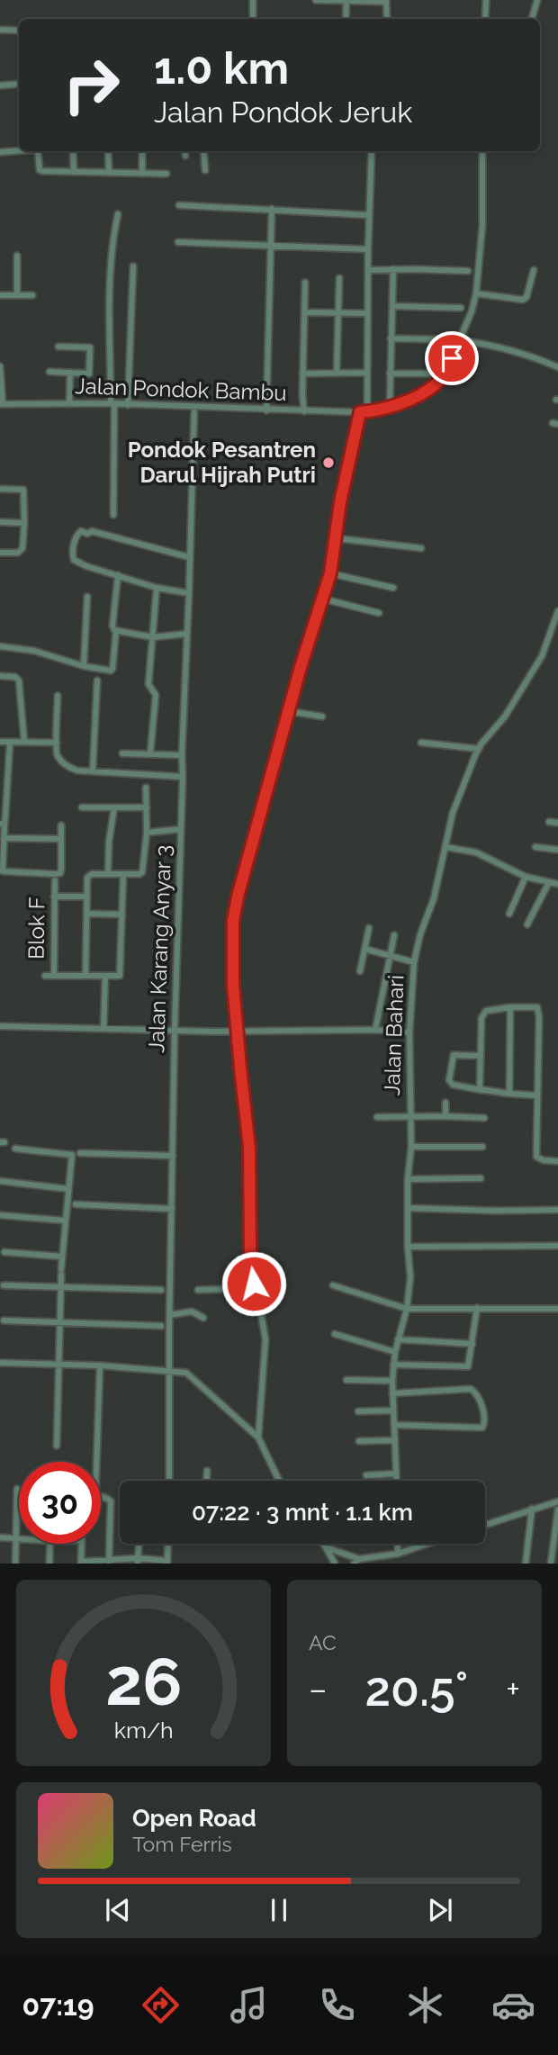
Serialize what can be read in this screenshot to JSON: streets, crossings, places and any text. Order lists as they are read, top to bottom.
{
  "streets": {
    "street": [
      "Jalan Pondok Bambu",
      "Blok F",
      "Jalan Karang Anyar 3",
      "Jalan Bahari"
    ]
  },
  "crossings": [
    ["Jalan Pondok Bambu", "Jalan Karang Anyar 3"]
  ],
  "places": ["Pondok Pesantren Darul Hijrah Putri"],
  "page": {
    "turn": ["1.0 km", "Jalan Pondok Jeruk"],
    "limit": "30",
    "trip": "07:22 · 3 mnt · 1.1 km",
    "tile": "AC",
    "heat": ["−", "20.5°", "+"],
    "song": ["Open Road", "Tom Ferris"],
    "tabs": "07:19",
    "gauge": ["26", "km/h"]
  }
}
